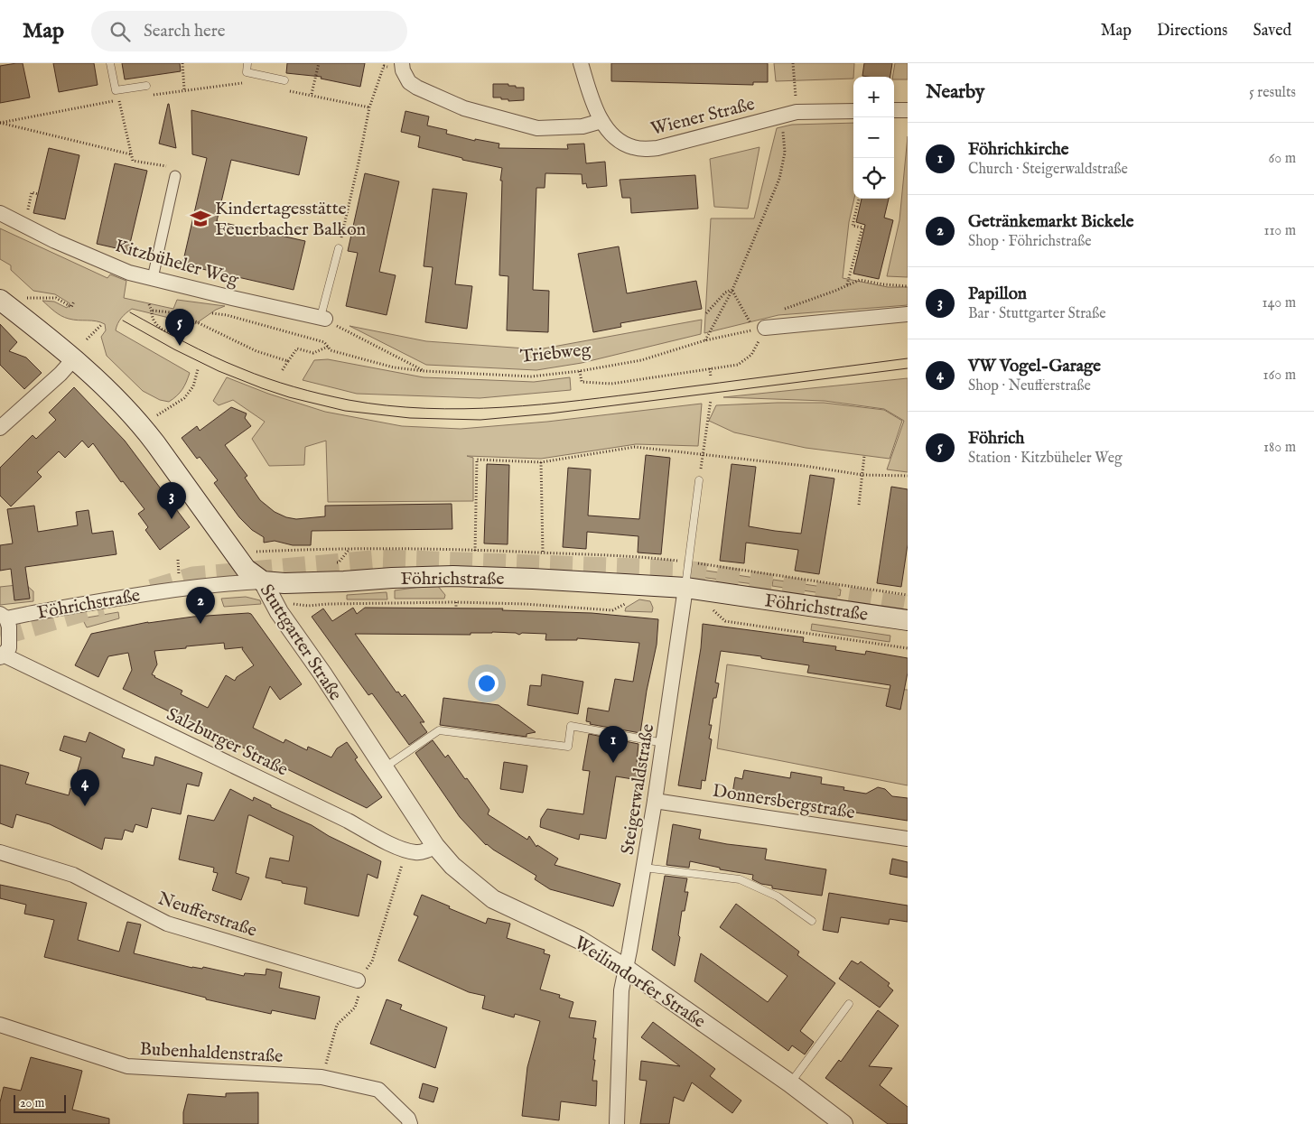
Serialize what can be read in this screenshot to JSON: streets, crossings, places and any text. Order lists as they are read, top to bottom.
{
  "streets": {
    "main road": ["Föhrichstraße", "Stuttgarter Straße"],
    "street": [
      "Wiener Straße",
      "Kitzbüheler Weg",
      "Salzburger Straße",
      "Steigerwaldstraße",
      "Donnersbergstraße",
      "Neufferstraße",
      "Weilimdorfer Straße",
      "Bubenhaldenstraße"
    ],
    "path": ["Triebweg"]
  },
  "crossings": [
    ["Föhrichstraße", "Stuttgarter Straße"],
    ["Föhrichstraße", "Steigerwaldstraße"],
    ["Stuttgarter Straße", "Salzburger Straße"],
    ["Stuttgarter Straße", "Weilimdorfer Straße"],
    ["Salzburger Straße", "Weilimdorfer Straße"],
    ["Steigerwaldstraße", "Donnersbergstraße"],
    ["Steigerwaldstraße", "Weilimdorfer Straße"]
  ],
  "places": {
    "school or university": ["Kindertagesstätte Feuerbacher Balkon"]
  },
  "scale_bar": "20 m",
  "page": {
    "header": "Map",
    "search": "Search here",
    "nav": ["Map", "Directions", "Saved"],
    "heading": ["Nearby", "5 results"],
    "map_buttons": ["+", "−"],
    "list": [
      {
        "mark": "1",
        "name": "Föhrichkirche",
        "note": "Church · Steigerwaldstraße",
        "value": "60 m"
      },
      {
        "mark": "2",
        "name": "Getränkemarkt Bickele",
        "note": "Shop · Föhrichstraße",
        "value": "110 m"
      },
      {
        "mark": "3",
        "name": "Papillon",
        "note": "Bar · Stuttgarter Straße",
        "value": "140 m"
      },
      {
        "mark": "4",
        "name": "VW Vogel-Garage",
        "note": "Shop · Neufferstraße",
        "value": "160 m"
      },
      {
        "mark": "5",
        "name": "Föhrich",
        "note": "Station · Kitzbüheler Weg",
        "value": "180 m"
      }
    ],
    "pins": [
      "5",
      "3",
      "2",
      "1",
      "4"
    ],
    "scale": "20 m"
  }
}
